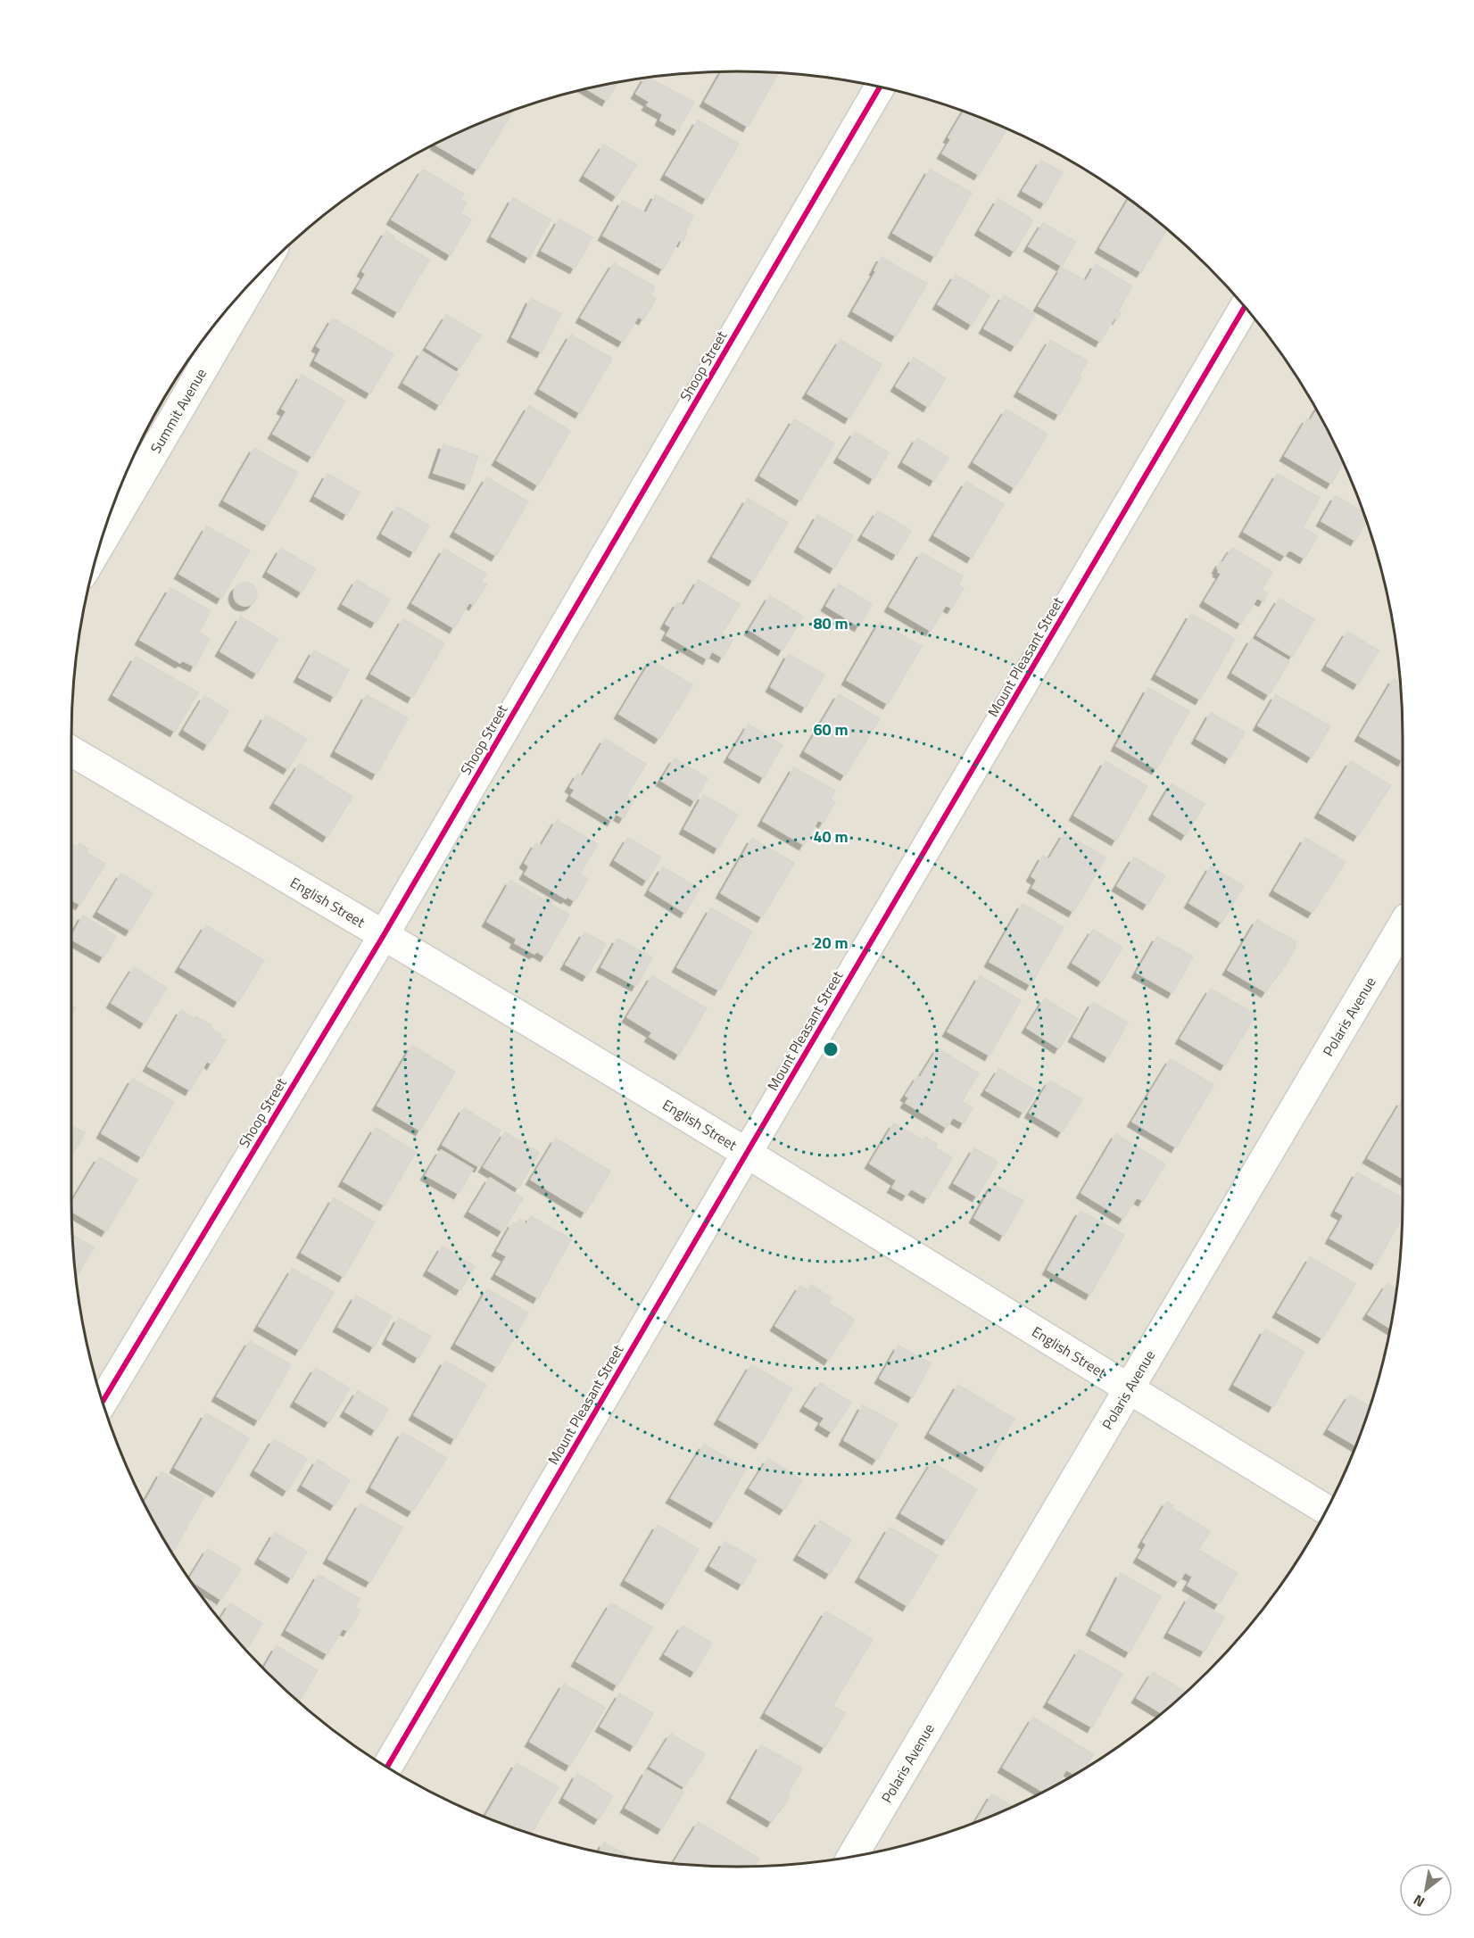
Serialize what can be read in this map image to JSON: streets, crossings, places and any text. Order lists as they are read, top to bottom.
{
  "streets": {
    "street": [
      "Shoop Street",
      "Summit Avenue",
      "Mount Pleasant Street",
      "English Street",
      "Polaris Avenue"
    ]
  },
  "crossings": [
    ["Shoop Street", "English Street"],
    ["Mount Pleasant Street", "English Street"],
    ["English Street", "Polaris Avenue"]
  ],
  "north": "bottom left",
  "rings": [
    "80 m",
    "60 m",
    "40 m",
    "20 m"
  ]
}
